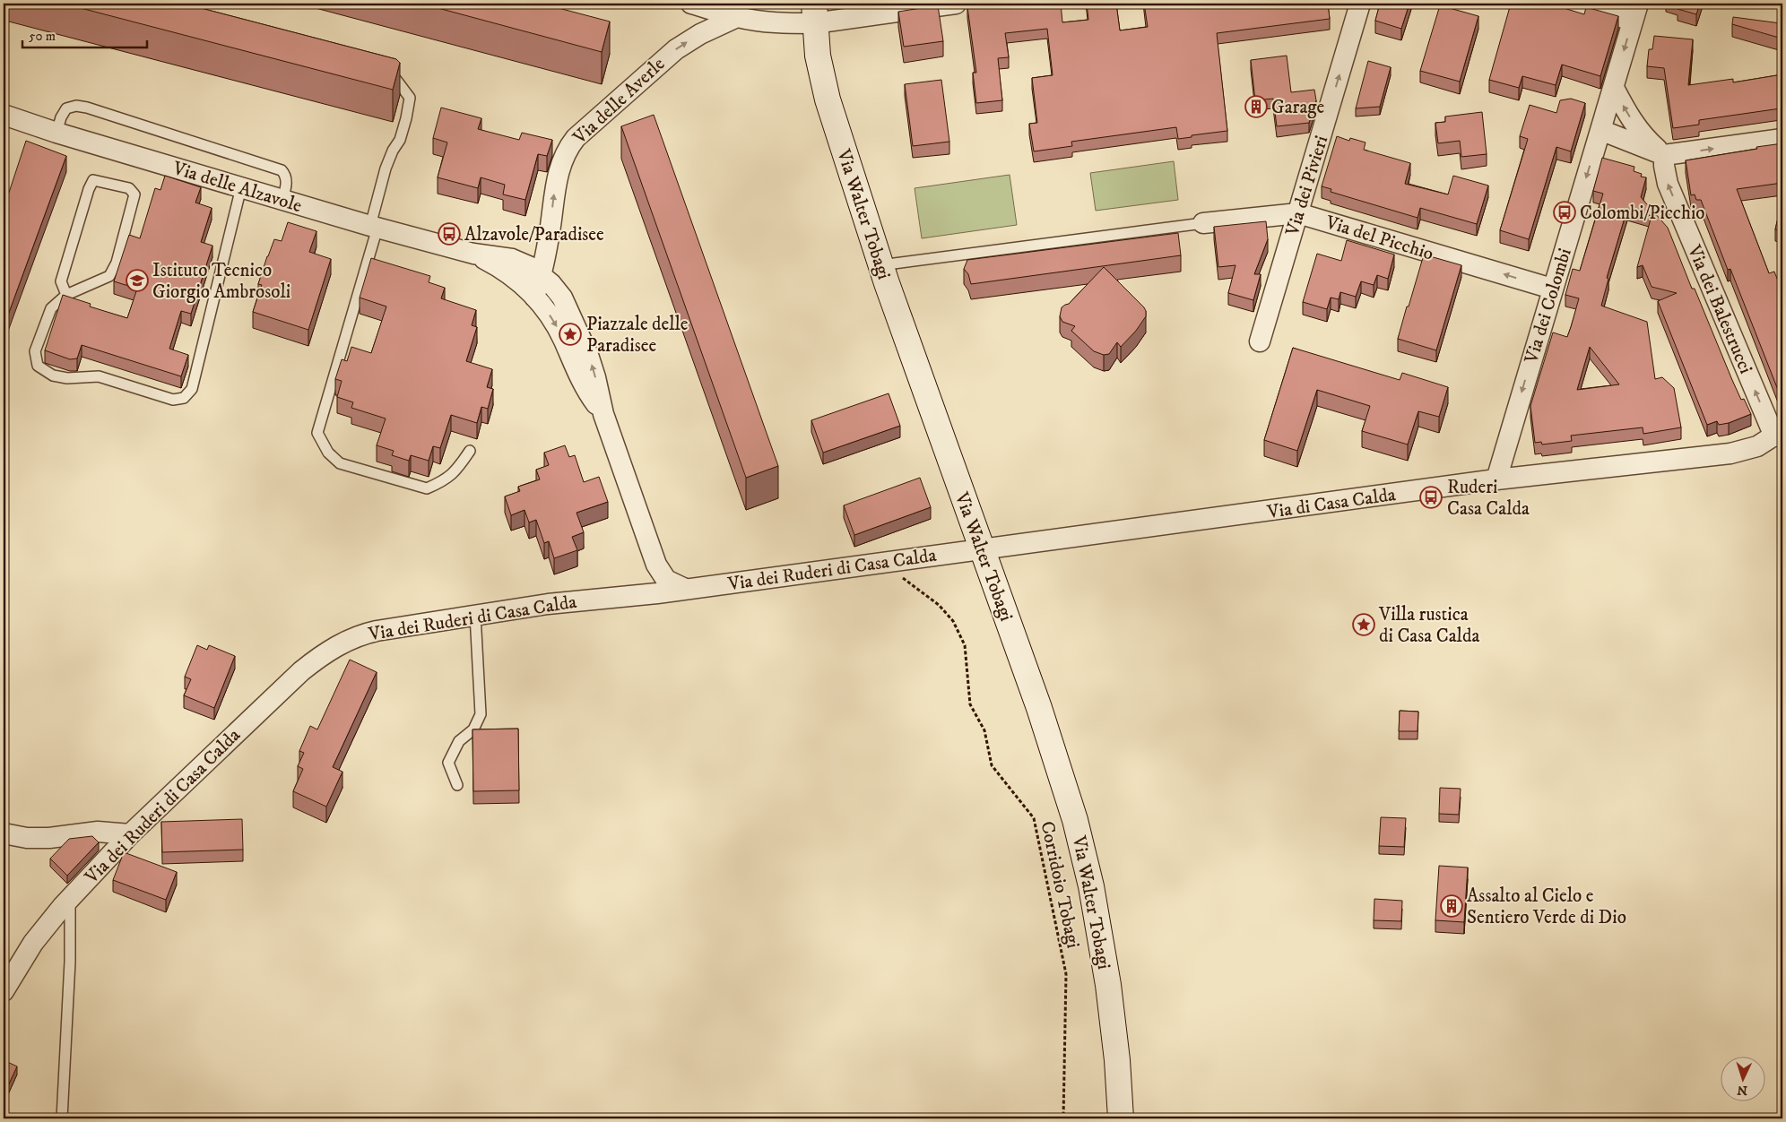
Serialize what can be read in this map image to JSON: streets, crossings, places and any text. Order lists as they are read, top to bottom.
{
  "streets": {
    "street": [
      "Via delle Averle",
      "Via dei Pivieri",
      "Via delle Alzavole",
      "Via Walter Tobagi",
      "Via del Picchio",
      "Via dei Colombi",
      "Via dei Balestrucci",
      "Via di Casa Calda",
      "Via dei Ruderi di Casa Calda"
    ],
    "path": ["Corridoio Tobagi"]
  },
  "crossings": [
    ["Via dei Pivieri", "Via del Picchio"],
    ["Via Walter Tobagi", "Via di Casa Calda"],
    ["Via Walter Tobagi", "Via dei Ruderi di Casa Calda"],
    ["Via del Picchio", "Via dei Colombi"],
    ["Via dei Colombi", "Via di Casa Calda"],
    ["Via dei Balestrucci", "Via di Casa Calda"],
    ["Via di Casa Calda", "Via dei Ruderi di Casa Calda"]
  ],
  "one_way": [
    "Via delle Averle",
    "Via dei Pivieri",
    "Via del Picchio",
    "Via dei Colombi",
    "Via dei Balestrucci"
  ],
  "places": {
    "building": ["Garage", "Assalto al Cielo e Sentiero Verde di Dio"],
    "bus stop": ["Colombi/Picchio", "Alzavole/Paradisee", "Ruderi Casa Calda"],
    "school or university": ["Istituto Tecnico Giorgio Ambrosoli"],
    "place": ["Piazzale delle Paradisee", "Villa rustica di Casa Calda"]
  },
  "scale_bar": "50 m",
  "north": "bottom"
}
